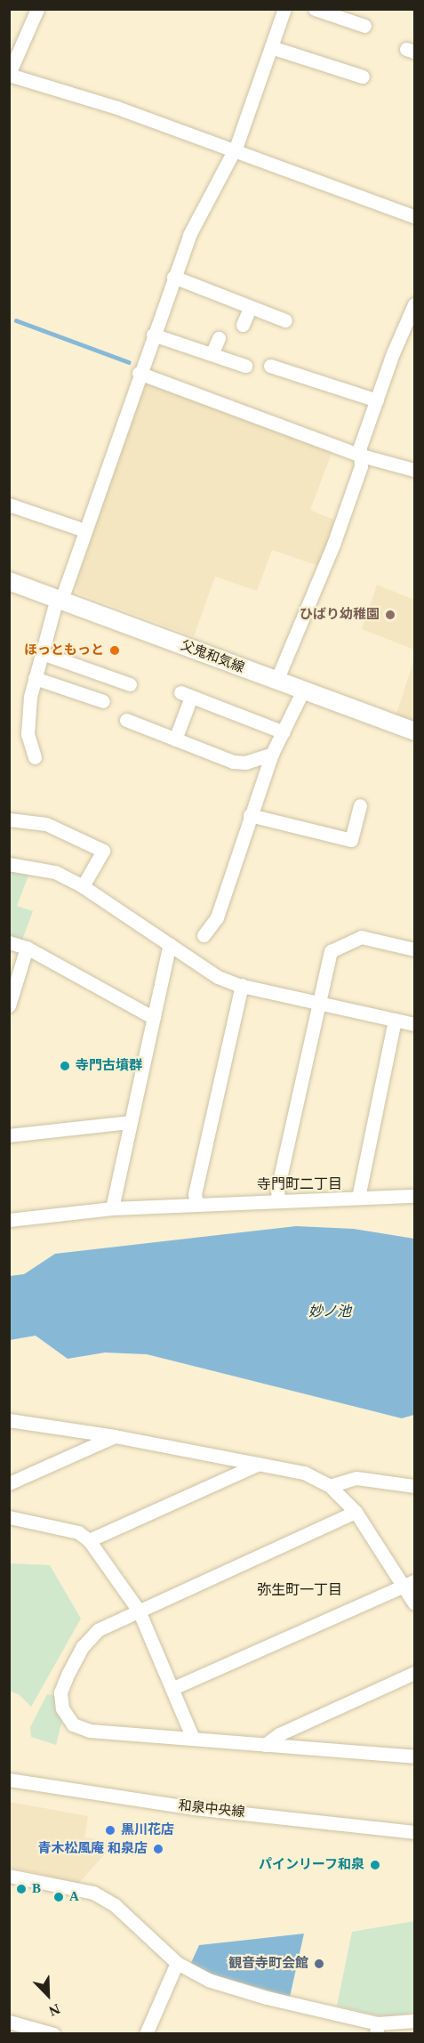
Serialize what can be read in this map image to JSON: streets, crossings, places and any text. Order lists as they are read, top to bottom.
{
  "streets": {
    "main road": ["父鬼和気線"],
    "street": ["和泉中央線"]
  },
  "districts": ["寺門町二丁目", "弥生町一丁目"],
  "water": ["妙ノ池"],
  "places": [
    "ひばり幼稚園",
    "ほっともっと",
    "寺門古墳群",
    "黒川花店",
    "青木松風庵 和泉店",
    "パインリーフ和泉",
    "B",
    "A",
    "観音寺町会館"
  ],
  "north": "bottom right"
}
